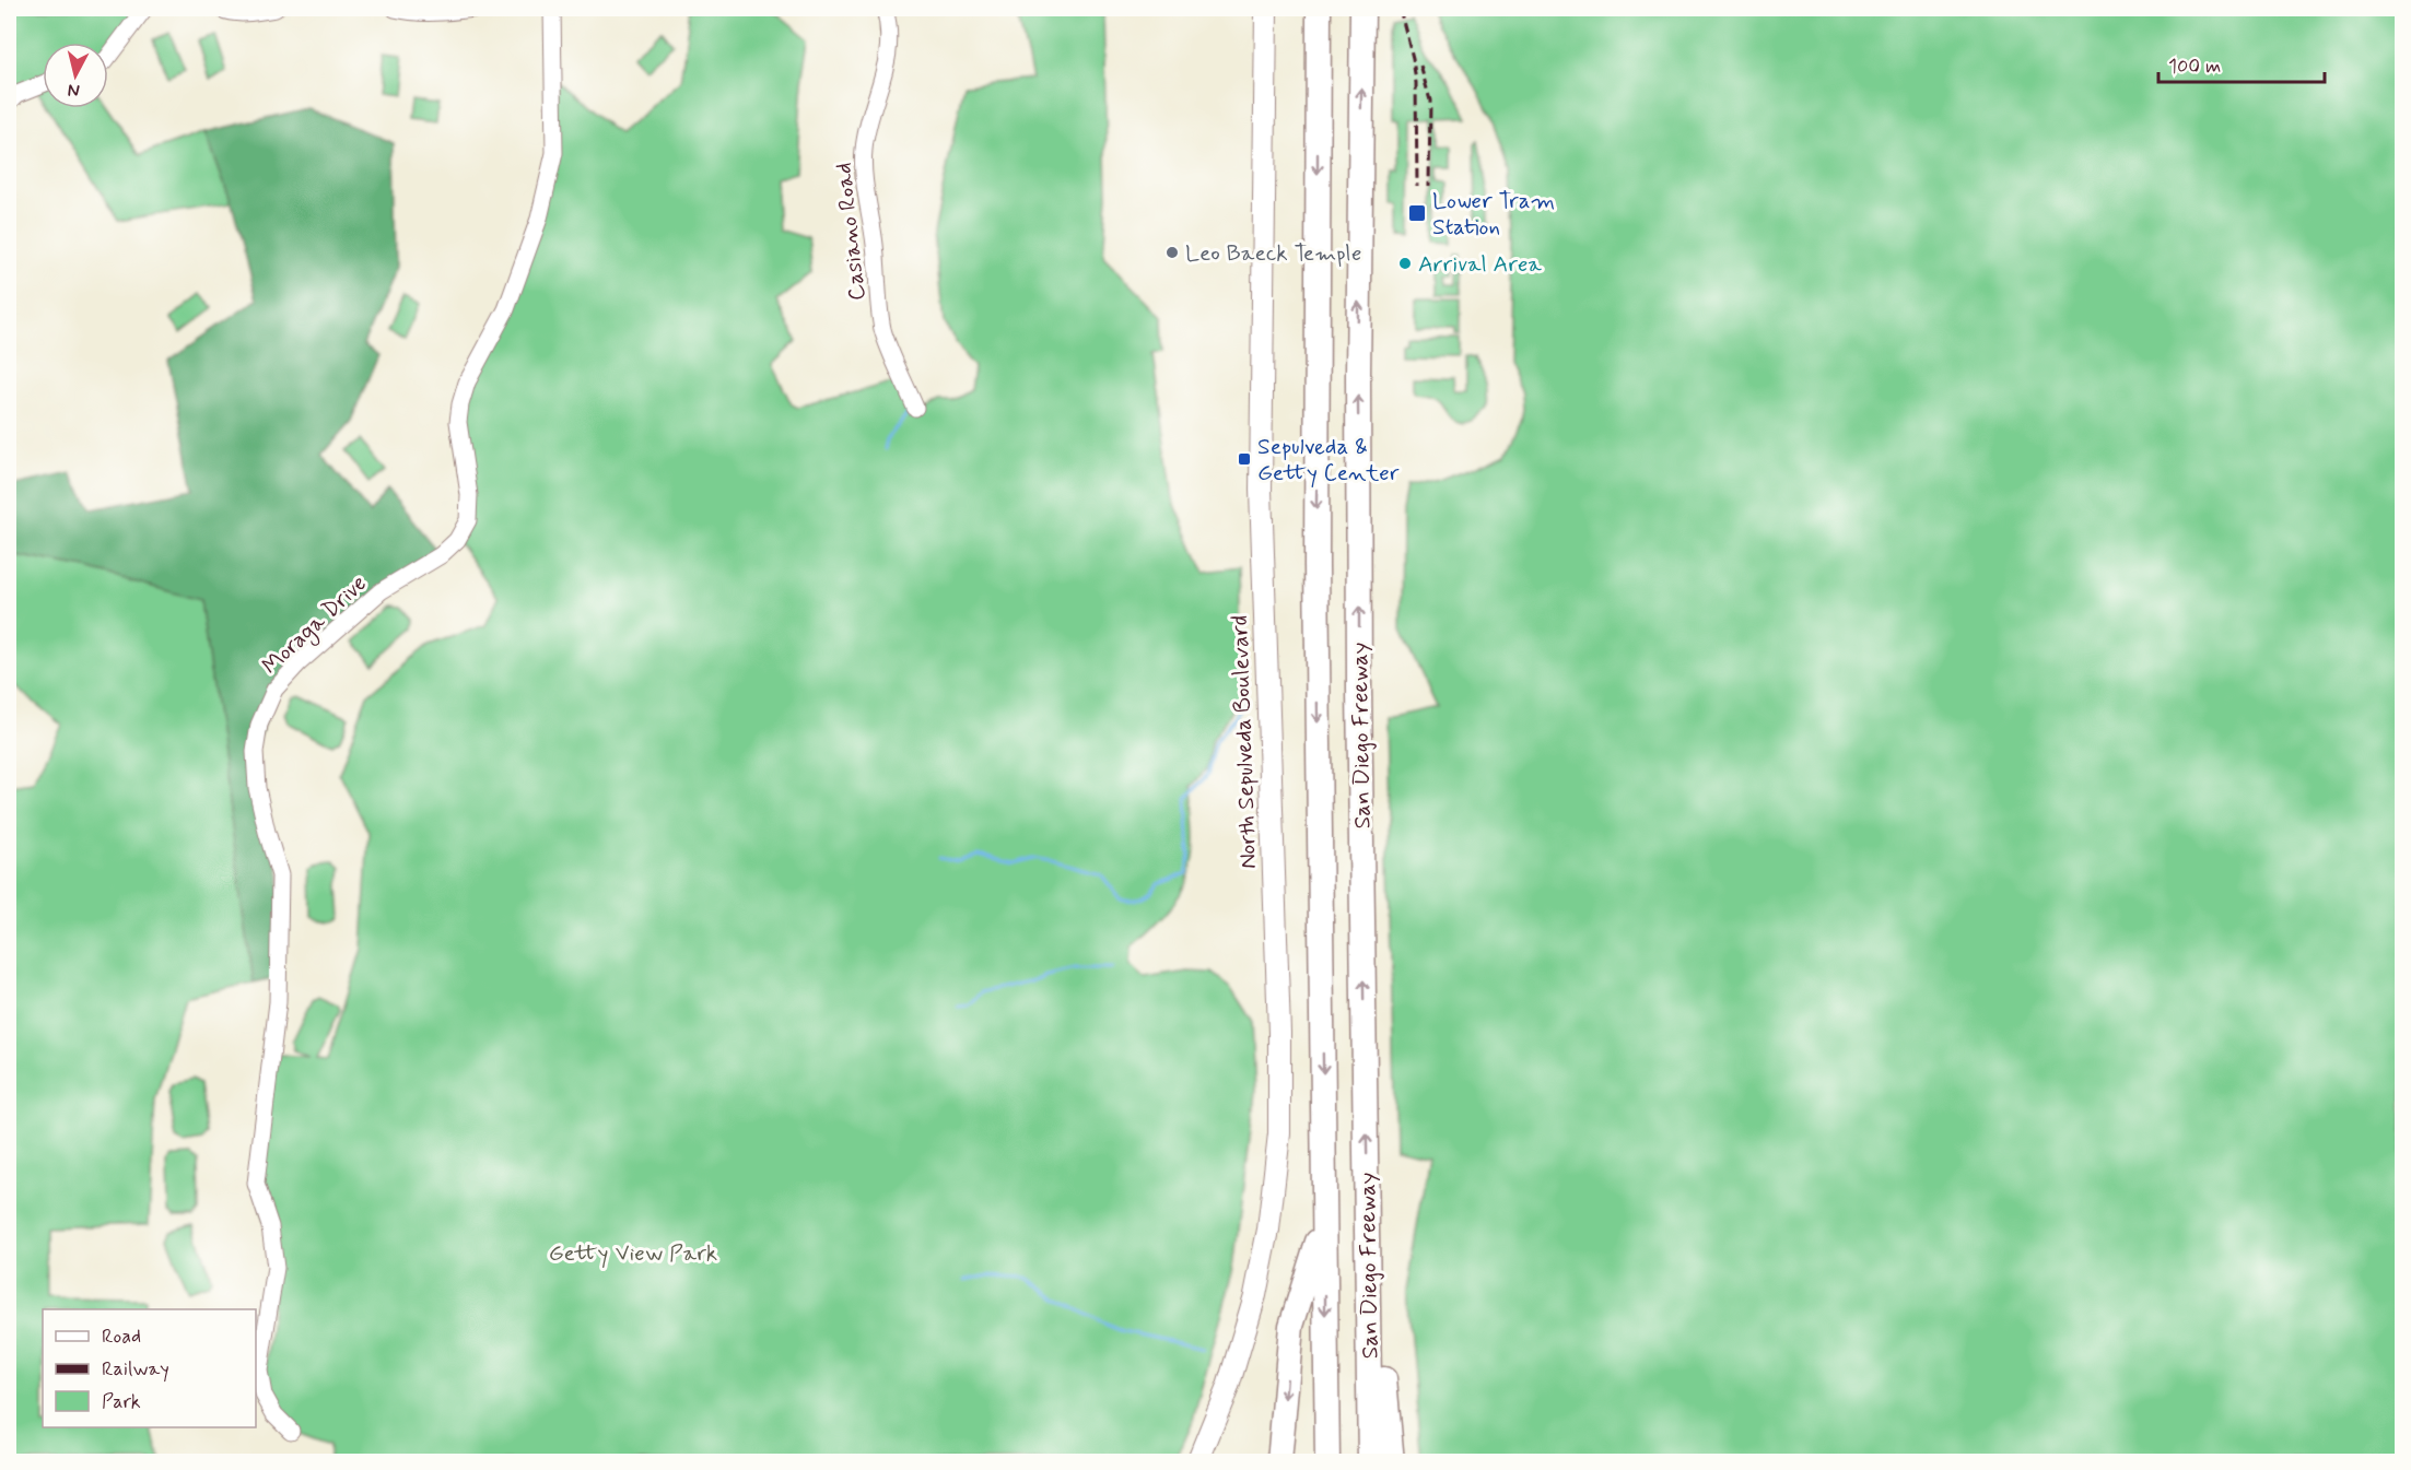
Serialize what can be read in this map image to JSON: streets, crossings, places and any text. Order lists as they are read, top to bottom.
{
  "streets": {
    "highway": ["San Diego Freeway"],
    "main road": ["North Sepulveda Boulevard"],
    "street": ["Casiano Road", "Moraga Drive"]
  },
  "parks": ["Getty View Park"],
  "places": {
    "transit": ["Lower Tram Station", "Sepulveda & Getty Center"],
    "other": ["Leo Baeck Temple", "Arrival Area"]
  },
  "legend": ["Road", "Railway", "Park"],
  "scale_bar": "100 m",
  "north": "bottom"
}
